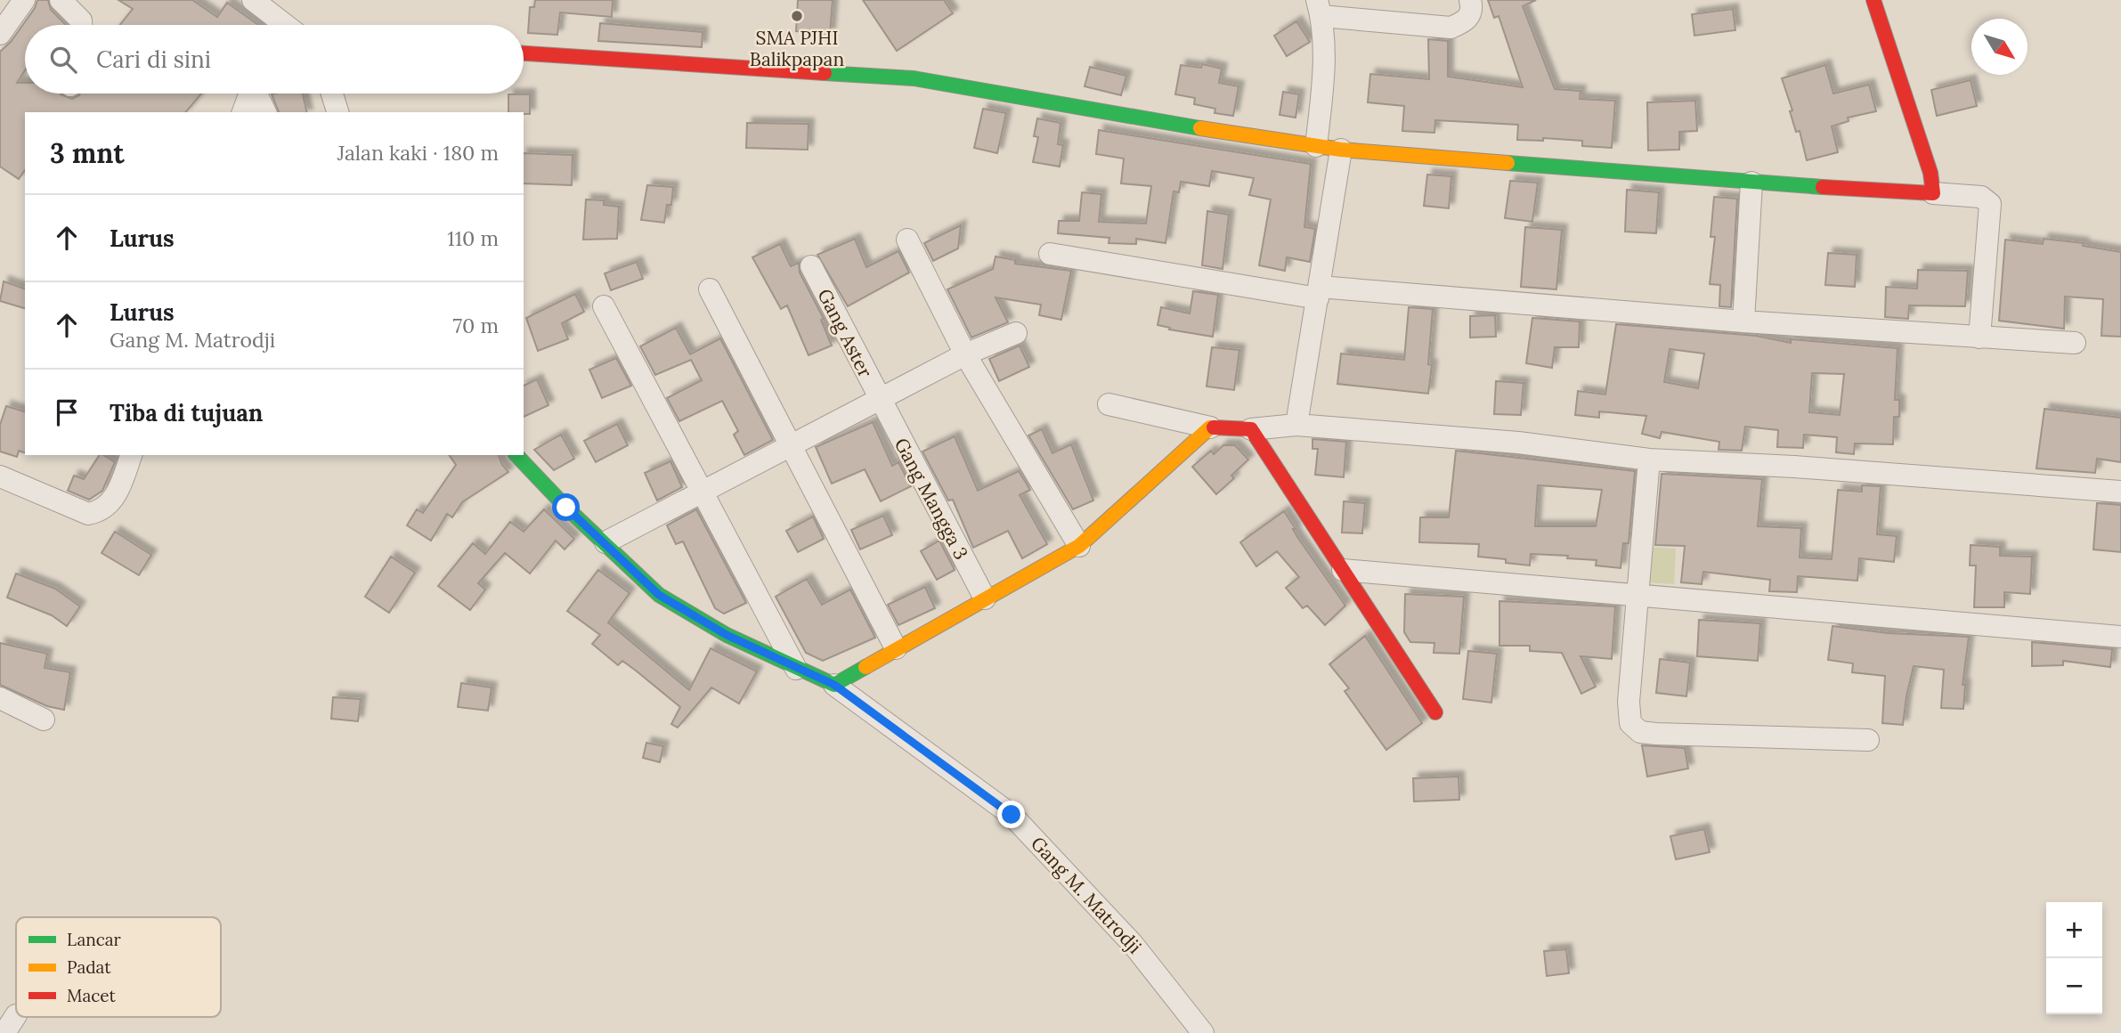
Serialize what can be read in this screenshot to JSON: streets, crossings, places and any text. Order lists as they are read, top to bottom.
{
  "streets": {
    "street": ["Gang Aster", "Gang Mangga 3", "Gang M. Matrodji"]
  },
  "crossings": [
    ["Gang Aster", "Gang Mangga 3"]
  ],
  "places": ["SMA PJHI Balikpapan"],
  "legend": ["Lancar", "Padat", "Macet"],
  "north": "bottom right",
  "page": {
    "search": "Cari di sini",
    "heading": ["3 mnt", "Jalan kaki · 180 m"],
    "list": [
      ["Lurus", "110 m"],
      ["Lurus", "Gang M. Matrodji", "70 m"],
      "Tiba di tujuan"
    ],
    "map_buttons": ["+", "−"]
  }
}
